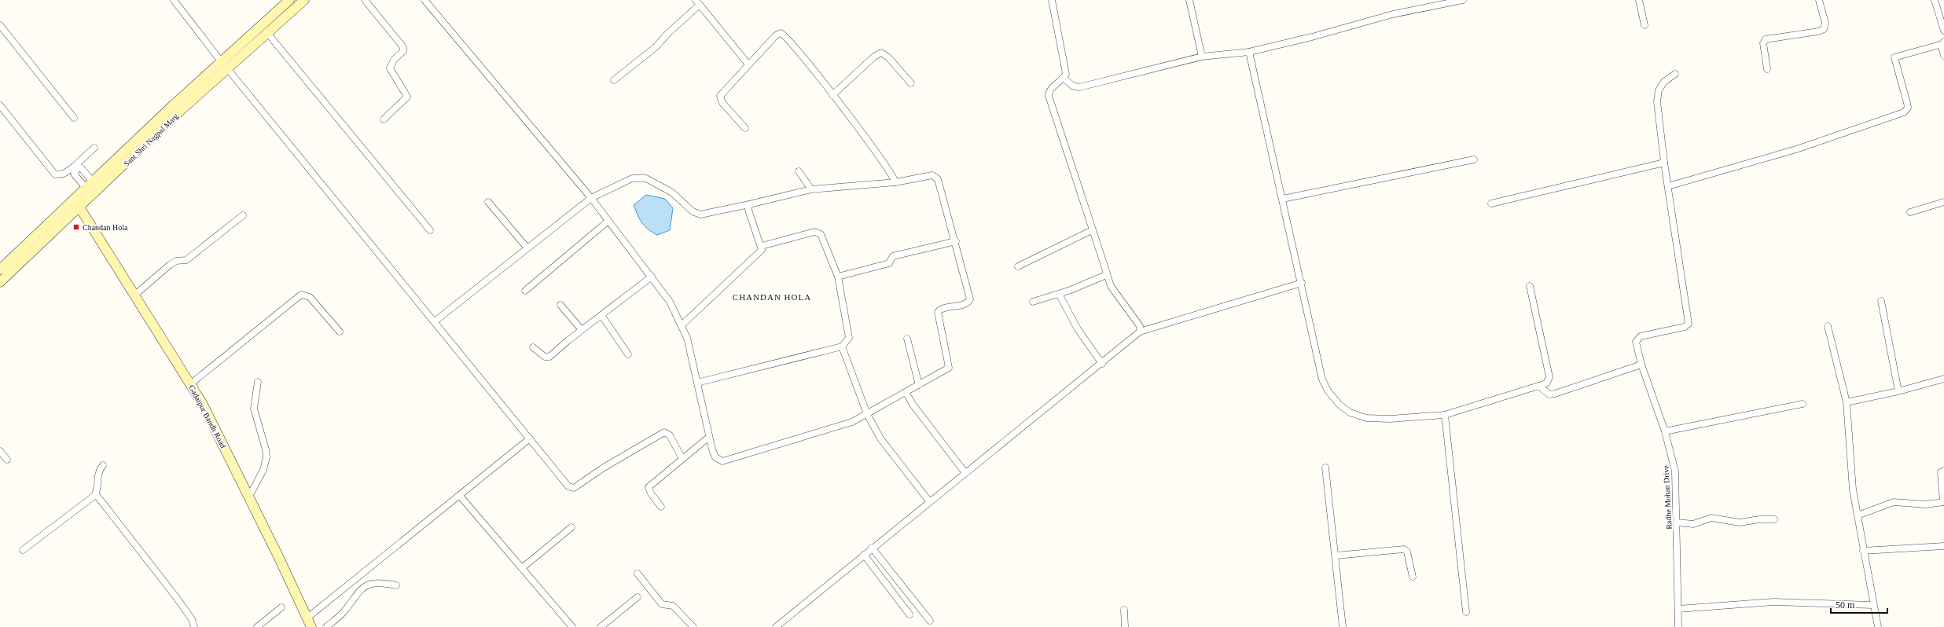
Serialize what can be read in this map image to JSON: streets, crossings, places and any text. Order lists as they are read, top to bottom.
{
  "streets": {
    "main road": ["Sant Shri Nagpal Marg", "Gadaipur Bandh Road"],
    "street": ["Radhe Mohan Drive"]
  },
  "crossings": [
    ["Sant Shri Nagpal Marg", "Gadaipur Bandh Road"]
  ],
  "districts": ["CHANDAN HOLA"],
  "places": {
    "transit": ["Chandan Hola"]
  },
  "scale_bar": "50 m"
}
